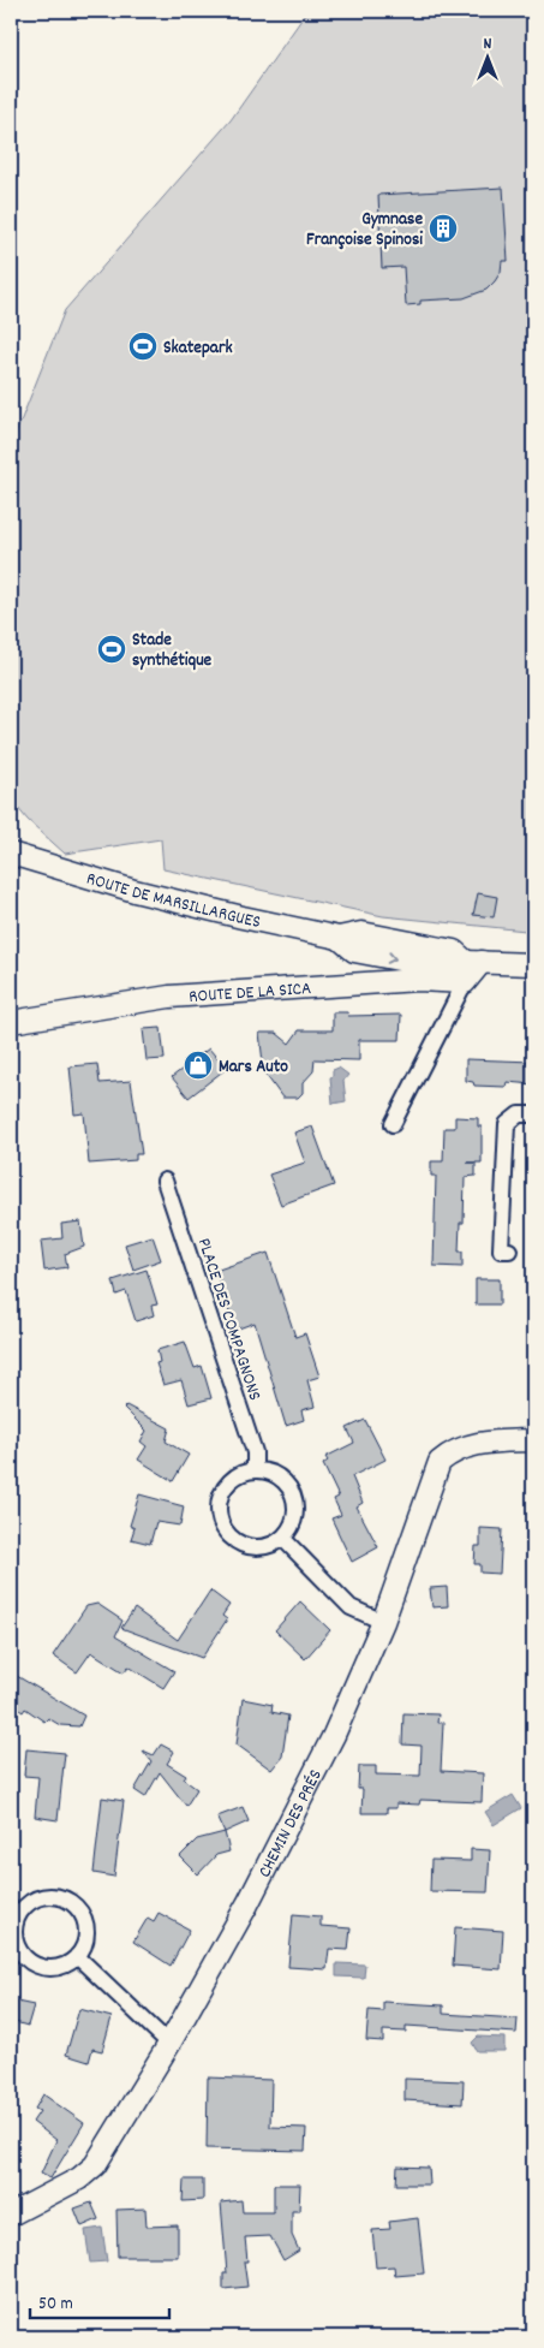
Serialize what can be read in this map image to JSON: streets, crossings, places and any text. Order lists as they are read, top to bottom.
{
  "streets": {
    "street": [
      "ROUTE DE MARSILLARGUES",
      "ROUTE DE LA SICA",
      "PLACE DES COMPAGNONS",
      "CHEMIN DES PRÉS"
    ]
  },
  "crossings": [
    ["ROUTE DE MARSILLARGUES", "ROUTE DE LA SICA"]
  ],
  "places": {
    "building": ["Gymnase Françoise Spinosi"],
    "sports": ["Skatepark", "Stade synthétique"],
    "shop": ["Mars Auto"]
  },
  "scale_bar": "50 m",
  "north": "top"
}
